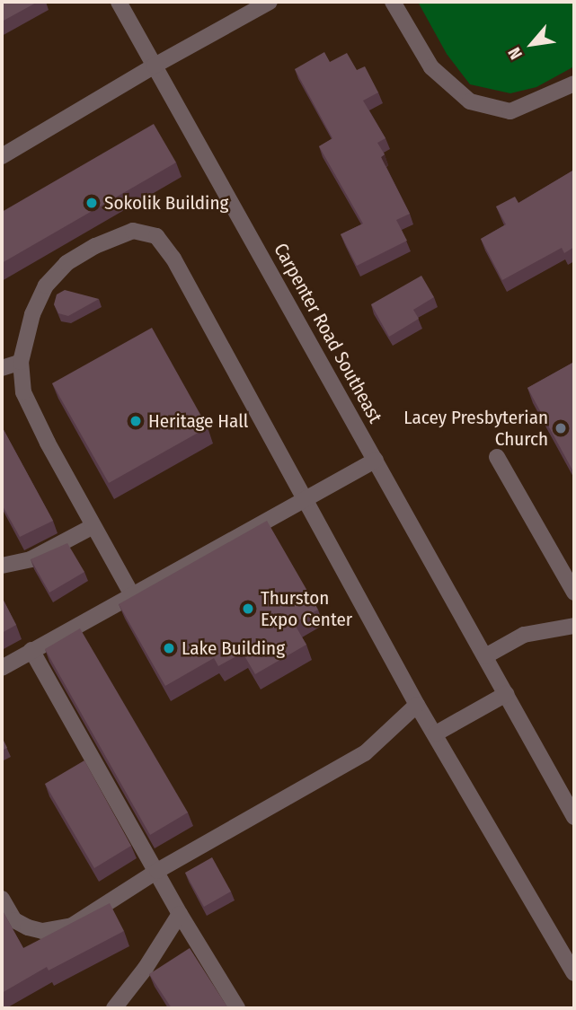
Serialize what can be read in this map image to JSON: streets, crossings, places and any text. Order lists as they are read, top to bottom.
{
  "streets": {
    "street": ["Carpenter Road Southeast"]
  },
  "places": [
    "Sokolik Building",
    "Heritage Hall",
    "Lacey Presbyterian Church",
    "Thurston Expo Center",
    "Lake Building"
  ],
  "north": "bottom left"
}
